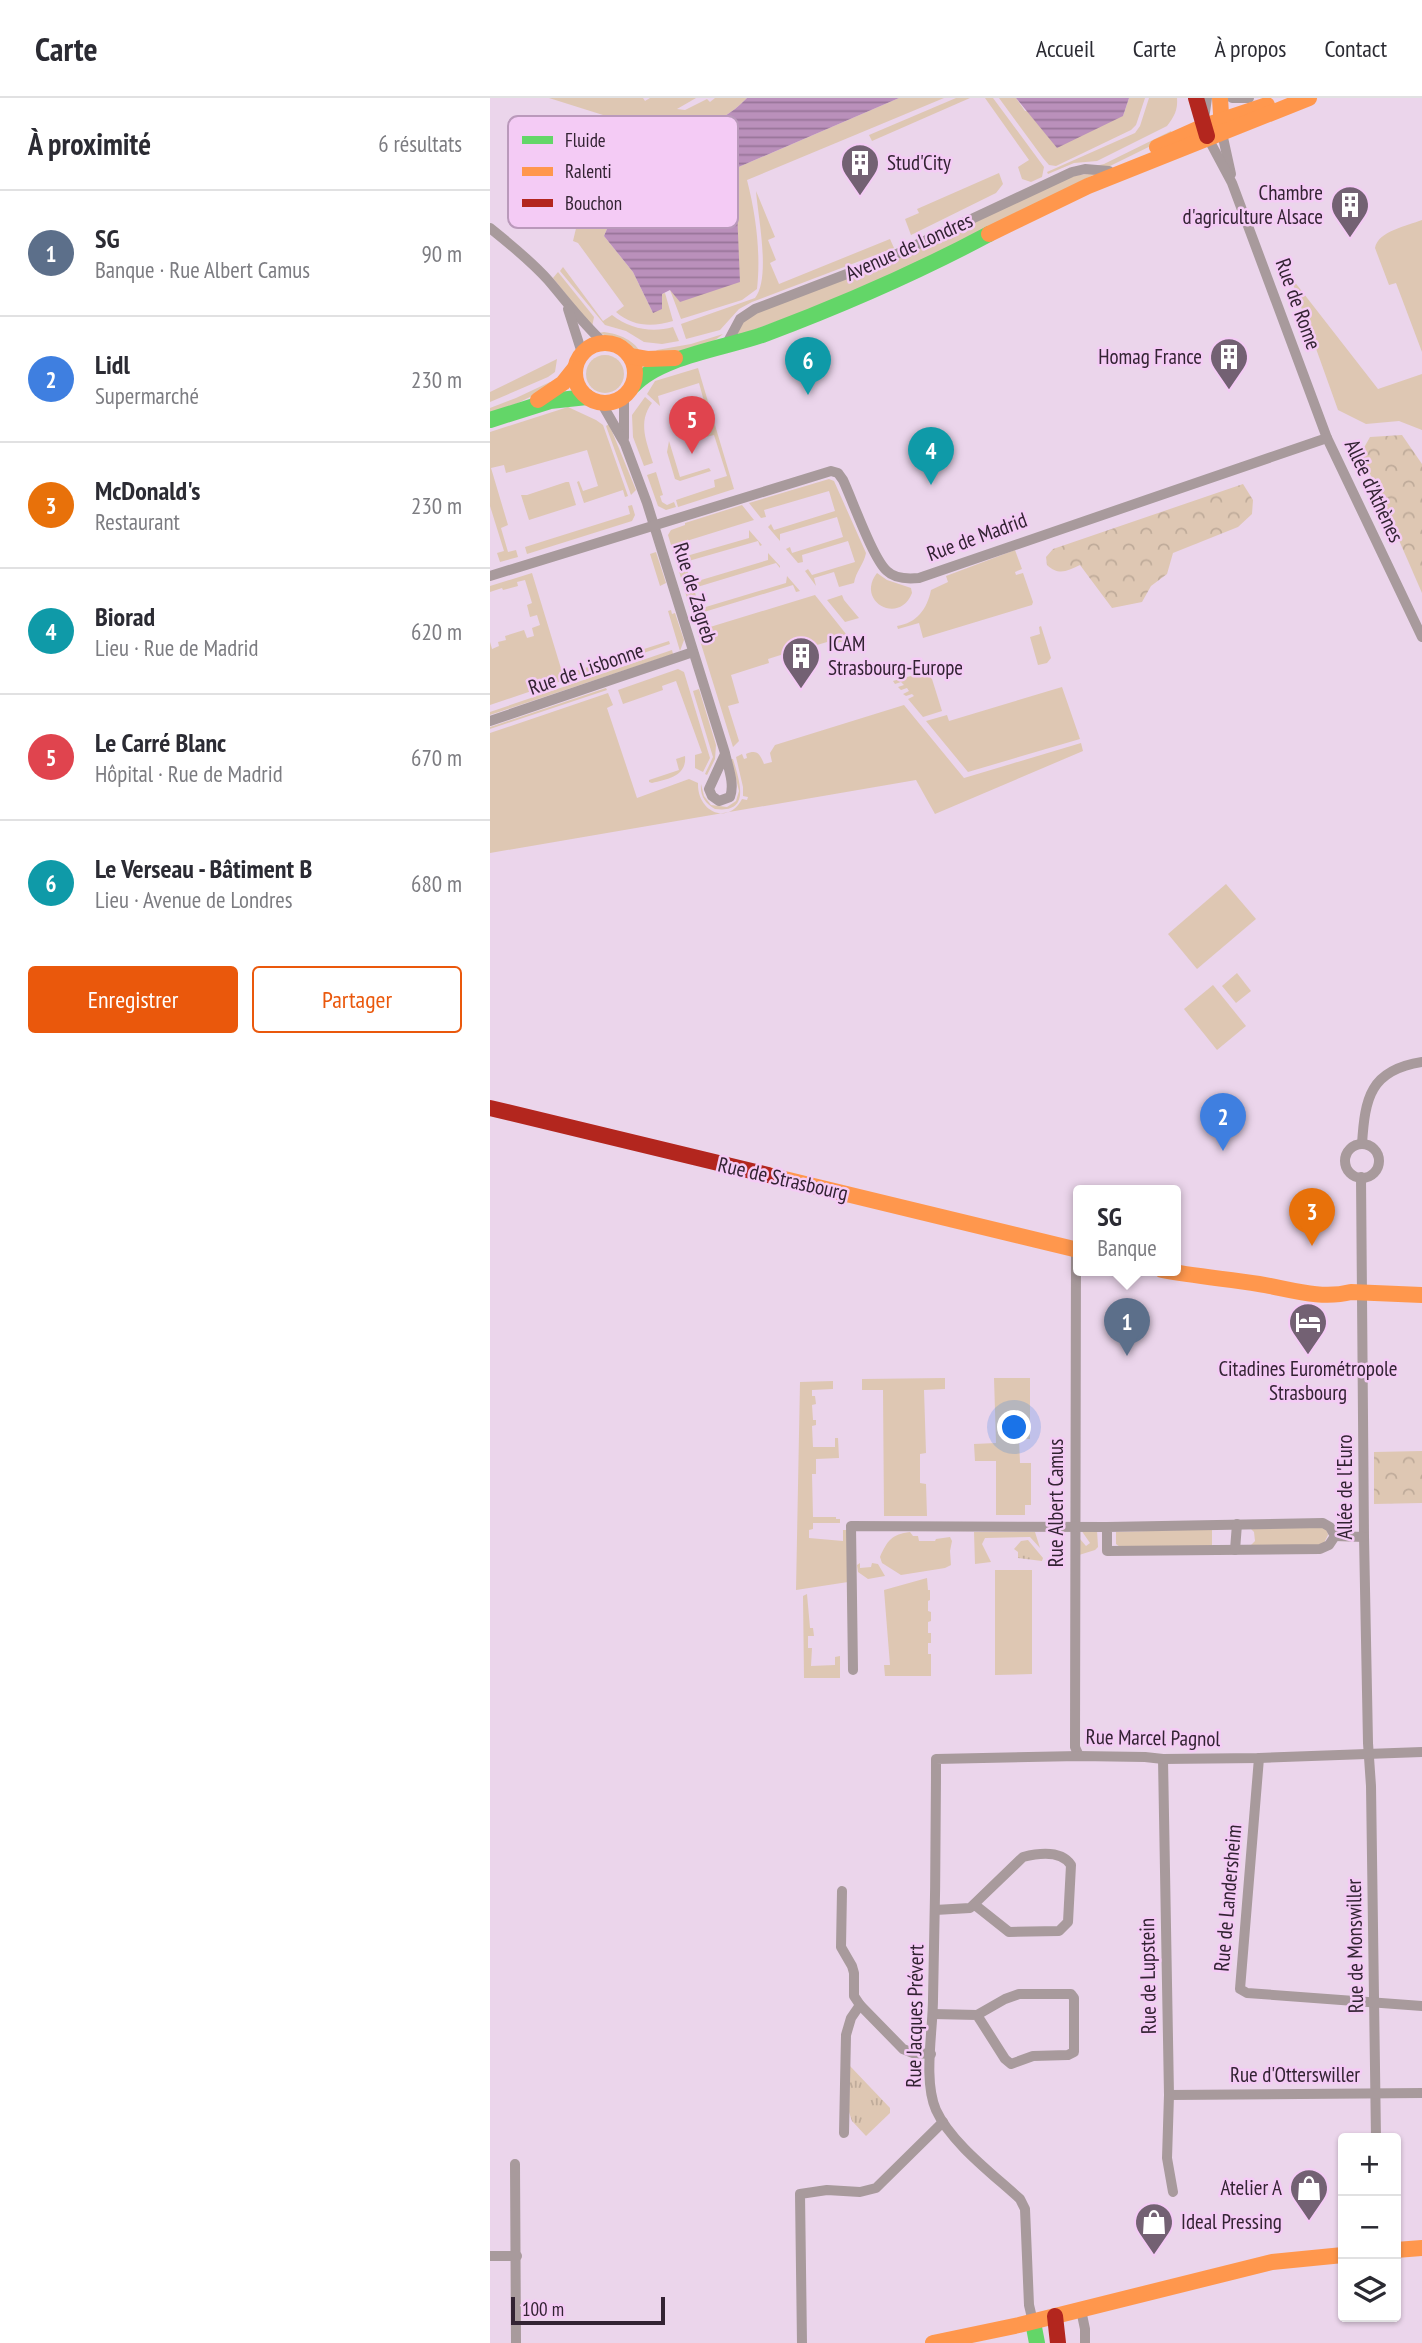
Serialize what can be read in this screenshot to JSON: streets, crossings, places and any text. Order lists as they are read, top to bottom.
{
  "streets": {
    "street": [
      "Avenue de Londres",
      "Rue de Rome",
      "Allée d'Athènes",
      "Rue de Madrid",
      "Rue de Zagreb",
      "Rue de Lisbonne",
      "Rue de Strasbourg",
      "Allée de l'Euro",
      "Rue Albert Camus",
      "Rue Marcel Pagnol",
      "Rue de Landersheim",
      "Rue de Monswiller",
      "Rue de Lupstein",
      "Rue Jacques Prévert",
      "Rue d'Otterswiller"
    ]
  },
  "crossings": [
    ["Avenue de Londres", "Rue de Rome"],
    ["Avenue de Londres", "Rue de Zagreb"],
    ["Rue de Rome", "Allée d'Athènes"],
    ["Rue de Rome", "Rue de Madrid"],
    ["Allée d'Athènes", "Rue de Madrid"],
    ["Rue de Madrid", "Rue de Zagreb"],
    ["Rue de Zagreb", "Rue de Lisbonne"],
    ["Allée de l'Euro", "Rue Marcel Pagnol"],
    ["Allée de l'Euro", "Rue de Monswiller"],
    ["Rue Albert Camus", "Rue Marcel Pagnol"],
    ["Rue Marcel Pagnol", "Rue de Landersheim"],
    ["Rue Marcel Pagnol", "Rue de Monswiller"],
    ["Rue Marcel Pagnol", "Rue de Lupstein"],
    ["Rue Marcel Pagnol", "Rue Jacques Prévert"],
    ["Rue de Landersheim", "Rue de Monswiller"],
    ["Rue de Monswiller", "Rue d'Otterswiller"],
    ["Rue de Lupstein", "Rue d'Otterswiller"]
  ],
  "places": {
    "building": [
      "Stud'City",
      "Chambre d'agriculture Alsace",
      "Homag France",
      "ICAM Strasbourg-Europe"
    ],
    "hotel": ["Citadines Eurométropole Strasbourg"],
    "shop": ["Atelier A", "Ideal Pressing"]
  },
  "legend": ["Fluide", "Ralenti", "Bouchon"],
  "scale_bar": "100 m",
  "page": {
    "header": "Carte",
    "nav": [
      "Accueil",
      "Carte",
      "À propos",
      "Contact"
    ],
    "heading": ["À proximité", "6 résultats"],
    "list": [
      {
        "mark": "1",
        "name": "SG",
        "note": "Banque · Rue Albert Camus",
        "value": "90 m"
      },
      {
        "mark": "2",
        "name": "Lidl",
        "note": "Supermarché",
        "value": "230 m"
      },
      {
        "mark": "3",
        "name": "McDonald's",
        "note": "Restaurant",
        "value": "230 m"
      },
      {
        "mark": "4",
        "name": "Biorad",
        "note": "Lieu · Rue de Madrid",
        "value": "620 m"
      },
      {
        "mark": "5",
        "name": "Le Carré Blanc",
        "note": "Hôpital · Rue de Madrid",
        "value": "670 m"
      },
      {
        "mark": "6",
        "name": "Le Verseau - Bâtiment B",
        "note": "Lieu · Avenue de Londres",
        "value": "680 m"
      }
    ],
    "pins": [
      "6",
      "5",
      "4",
      "2",
      "3",
      "1"
    ],
    "buttons": ["Enregistrer", "Partager"],
    "popup": ["SG", "Banque"],
    "map_buttons": ["+", "−"],
    "scale": "100 m"
  }
}
